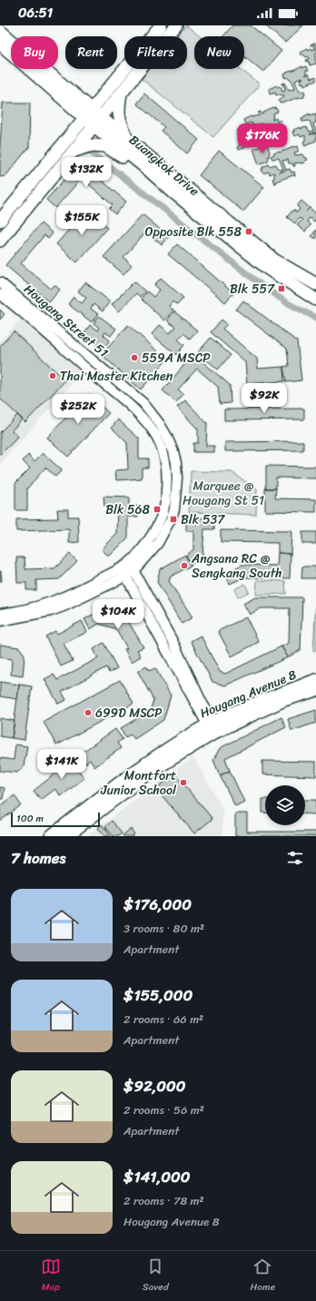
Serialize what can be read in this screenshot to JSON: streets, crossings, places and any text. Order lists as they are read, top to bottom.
{
  "streets": {
    "main road": ["Buangkok Drive", "Hougang Avenue 8"],
    "street": ["Hougang Street 51"]
  },
  "parks": ["Marquee @ Hougang St 51"],
  "places": {
    "transit": [
      "Opposite Blk 558",
      "Blk 557",
      "Blk 568",
      "Blk 537"
    ],
    "other": [
      "559A MSCP",
      "Thai Master Kitchen",
      "Angsana RC @ Sengkang South",
      "699D MSCP",
      "Montfort Junior School"
    ]
  },
  "scale_bar": "100 m",
  "page": {
    "status": "06:51",
    "chip": [
      "Buy",
      "Rent",
      "Filters",
      "New"
    ],
    "price": [
      "$176K",
      "$132K",
      "$155K",
      "$92K",
      "$252K",
      "$104K",
      "$141K"
    ],
    "scale": "100 m",
    "heading": "7 homes",
    "list": [
      {
        "name": "$176,000",
        "note": "3 rooms · 80 m² · Apartment"
      },
      {
        "name": "$155,000",
        "note": "2 rooms · 66 m² · Apartment"
      },
      {
        "name": "$92,000",
        "note": "2 rooms · 56 m² · Apartment"
      },
      {
        "name": "$141,000",
        "note": "2 rooms · 78 m² · Hougang Avenue 8"
      }
    ],
    "tabs": ["Map", "Saved", "Home"]
  }
}
